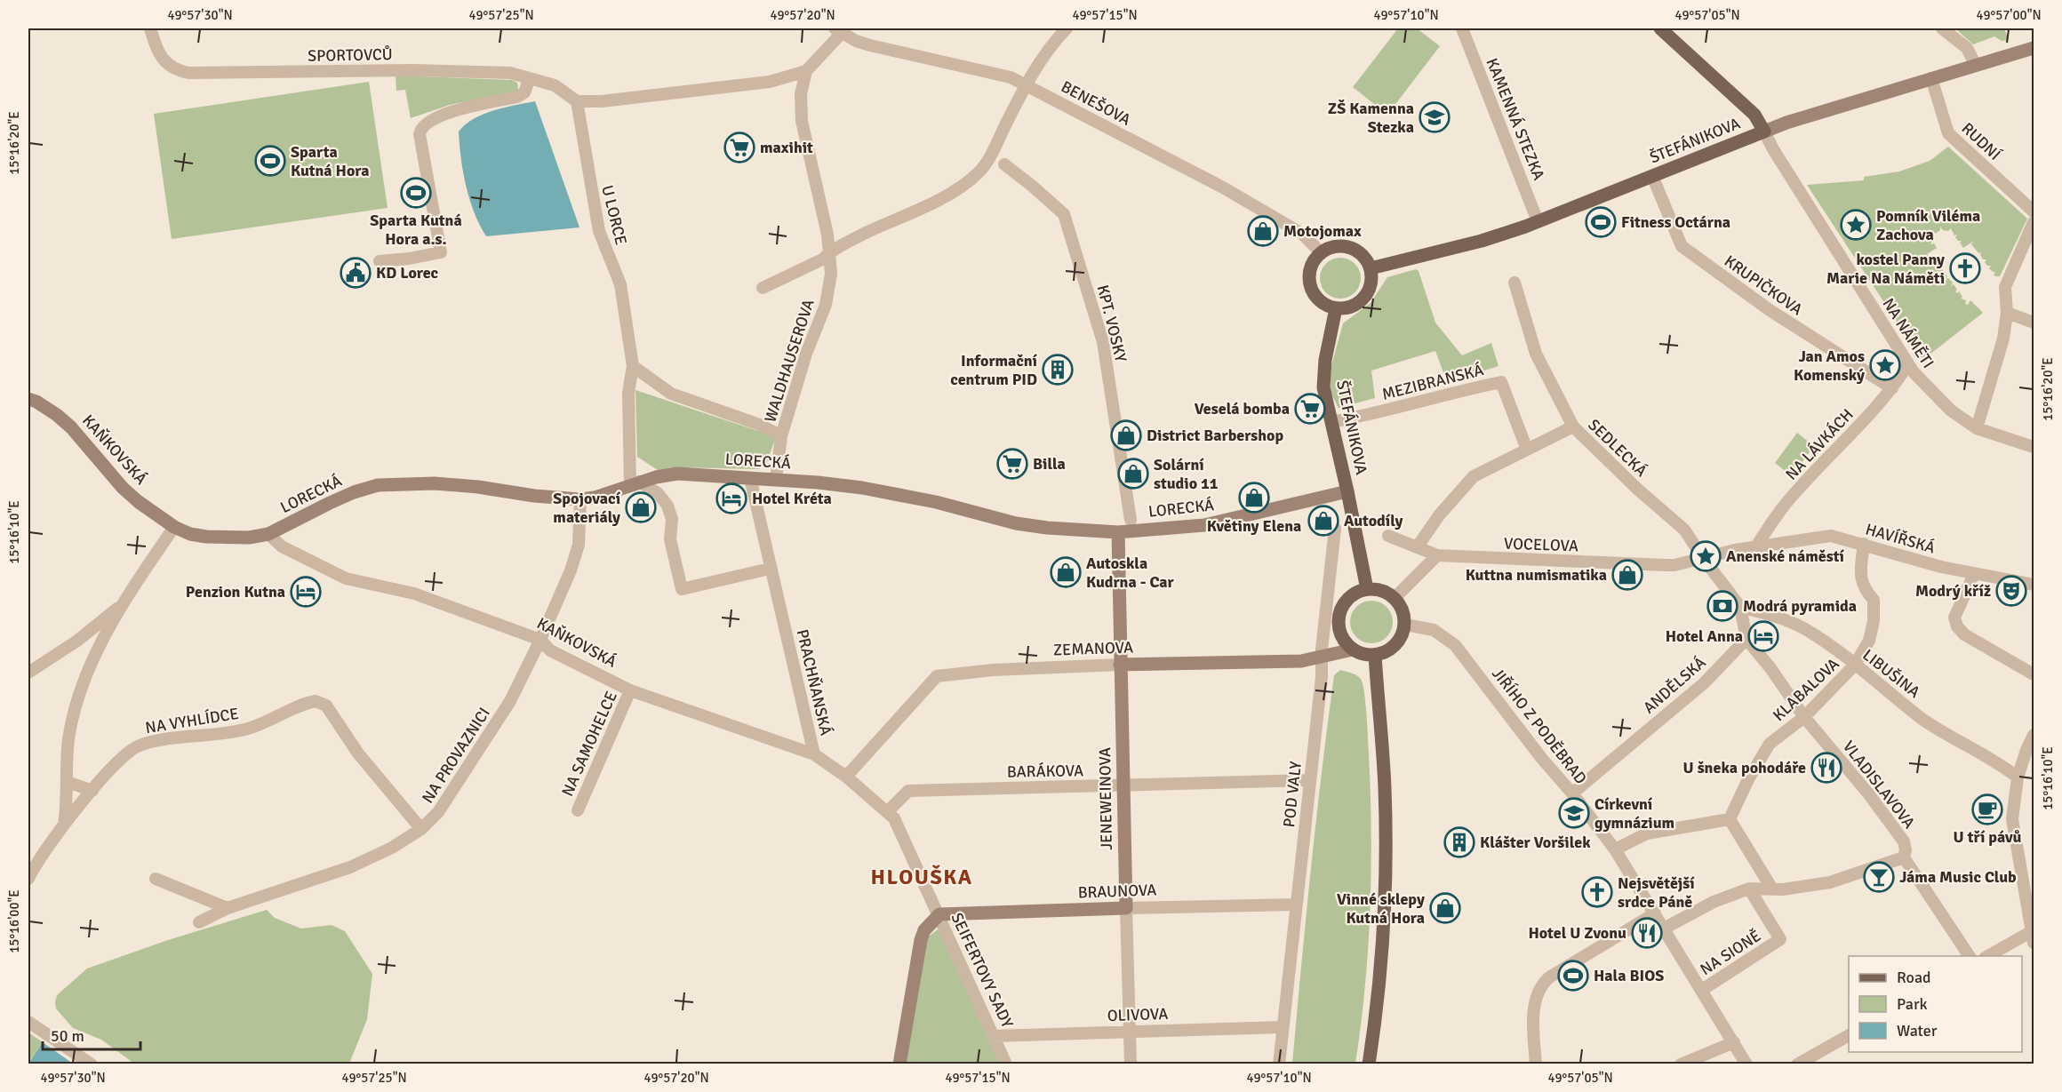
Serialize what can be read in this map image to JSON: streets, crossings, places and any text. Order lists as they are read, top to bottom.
{
  "streets": {
    "main road": ["ŠTEFÁNIKOVA"],
    "street": [
      "SPORTOVCŮ",
      "BENEŠOVA",
      "KAMENNÁ STEZKA",
      "RUDNÍ",
      "U LORCE",
      "KRUPIČKOVA",
      "KPT. VOSKY",
      "NA NÁMĚTI",
      "WALDHAUSEROVA",
      "MEZIBRANSKÁ",
      "NA LÁVKÁCH",
      "SEDLECKÁ",
      "KAŇKOVSKÁ",
      "LORECKÁ",
      "HAVÍŘSKÁ",
      "VOCELOVA",
      "ZEMANOVA",
      "LIBUŠINA",
      "PRACHŇANSKÁ",
      "ANDĚLSKÁ",
      "KLABALOVA",
      "NA VYHLÍDCE",
      "JIŘÍHO Z PODĚBRAD",
      "NA SAMOHELCE",
      "NA PROVAZNICI",
      "BARÁKOVA",
      "VLADISLAVOVA",
      "POD VALY",
      "JENEWEINOVA",
      "BRAUNOVA",
      "NA SIONĚ",
      "SEIFERTOVY SADY",
      "OLIVOVA"
    ]
  },
  "crossings": [
    ["SPORTOVCŮ", "U LORCE"],
    ["BENEŠOVA", "ŠTEFÁNIKOVA"],
    ["BENEŠOVA", "WALDHAUSEROVA"],
    ["KAMENNÁ STEZKA", "ŠTEFÁNIKOVA"],
    ["ŠTEFÁNIKOVA", "RUDNÍ"],
    ["ŠTEFÁNIKOVA", "KRUPIČKOVA"],
    ["ŠTEFÁNIKOVA", "NA NÁMĚTI"],
    ["ŠTEFÁNIKOVA", "MEZIBRANSKÁ"],
    ["ŠTEFÁNIKOVA", "LORECKÁ"],
    ["ŠTEFÁNIKOVA", "ZEMANOVA"],
    ["ŠTEFÁNIKOVA", "JIŘÍHO Z PODĚBRAD"],
    ["U LORCE", "LORECKÁ"],
    ["KRUPIČKOVA", "NA LÁVKÁCH"],
    ["NA NÁMĚTI", "NA LÁVKÁCH"],
    ["WALDHAUSEROVA", "LORECKÁ"],
    ["NA LÁVKÁCH", "HAVÍŘSKÁ"],
    ["SEDLECKÁ", "VOCELOVA"],
    ["KAŇKOVSKÁ", "LORECKÁ"],
    ["KAŇKOVSKÁ", "PRACHŇANSKÁ"],
    ["KAŇKOVSKÁ", "NA SAMOHELCE"],
    ["KAŇKOVSKÁ", "NA PROVAZNICI"],
    ["LORECKÁ", "PRACHŇANSKÁ"],
    ["LORECKÁ", "NA PROVAZNICI"],
    ["LORECKÁ", "JENEWEINOVA"],
    ["HAVÍŘSKÁ", "KLABALOVA"],
    ["ZEMANOVA", "PRACHŇANSKÁ"],
    ["ZEMANOVA", "JIŘÍHO Z PODĚBRAD"],
    ["ZEMANOVA", "POD VALY"],
    ["ZEMANOVA", "JENEWEINOVA"],
    ["LIBUŠINA", "KLABALOVA"],
    ["PRACHŇANSKÁ", "BARÁKOVA"],
    ["PRACHŇANSKÁ", "BRAUNOVA"],
    ["PRACHŇANSKÁ", "SEIFERTOVY SADY"],
    ["ANDĚLSKÁ", "JIŘÍHO Z PODĚBRAD"],
    ["ANDĚLSKÁ", "VLADISLAVOVA"],
    ["KLABALOVA", "VLADISLAVOVA"],
    ["NA VYHLÍDCE", "NA PROVAZNICI"],
    ["JIŘÍHO Z PODĚBRAD", "NA SIONĚ"],
    ["BARÁKOVA", "POD VALY"],
    ["BARÁKOVA", "JENEWEINOVA"],
    ["POD VALY", "BRAUNOVA"],
    ["POD VALY", "OLIVOVA"],
    ["JENEWEINOVA", "BRAUNOVA"],
    ["JENEWEINOVA", "OLIVOVA"],
    ["BRAUNOVA", "SEIFERTOVY SADY"],
    ["SEIFERTOVY SADY", "OLIVOVA"]
  ],
  "districts": ["HLOUŠKA"],
  "places": {
    "school or university": ["ZŠ Kamenna Stezka", "Církevní gymnázium"],
    "supermarket": ["maxihit", "Veselá bomba", "Billa"],
    "sports": [
      "Sparta Kutná Hora",
      "Sparta Kutná Hora a.s.",
      "Fitness Octárna",
      "Hala BIOS"
    ],
    "place": ["Pomník Viléma Zachova", "Jan Amos Komenský", "Anenské náměstí"],
    "shop": [
      "Motojomax",
      "District Barbershop",
      "Solární studio 11",
      "Květiny Elena",
      "Spojovací materiály",
      "Autodíly",
      "Autoskla Kudrna - Car",
      "Kuttna numismatika",
      "Vinné sklepy Kutná Hora"
    ],
    "church": ["kostel Panny Marie Na Náměti", "Nejsvětější srdce Páně"],
    "public building": ["KD Lorec"],
    "building": ["Informační centrum PID", "Klášter Voršilek"],
    "hotel": ["Hotel Kréta", "Penzion Kutna", "Hotel Anna"],
    "theatre": ["Modrý kříž"],
    "bank": ["Modrá pyramida"],
    "restaurant": ["U šneka pohodáře", "Hotel U Zvonu"],
    "cafe": ["U tří pávů"],
    "bar": ["Jáma Music Club"]
  },
  "legend": ["Road", "Park", "Water"],
  "scale_bar": "50 m",
  "coordinates": [
    "49°57'30\"N",
    "49°57'25\"N",
    "49°57'20\"N",
    "49°57'15\"N",
    "49°57'10\"N",
    "49°57'05\"N",
    "49°57'00\"N",
    "15°16'20\"E",
    "15°16'10\"E",
    "15°16'00\"E"
  ]
}
